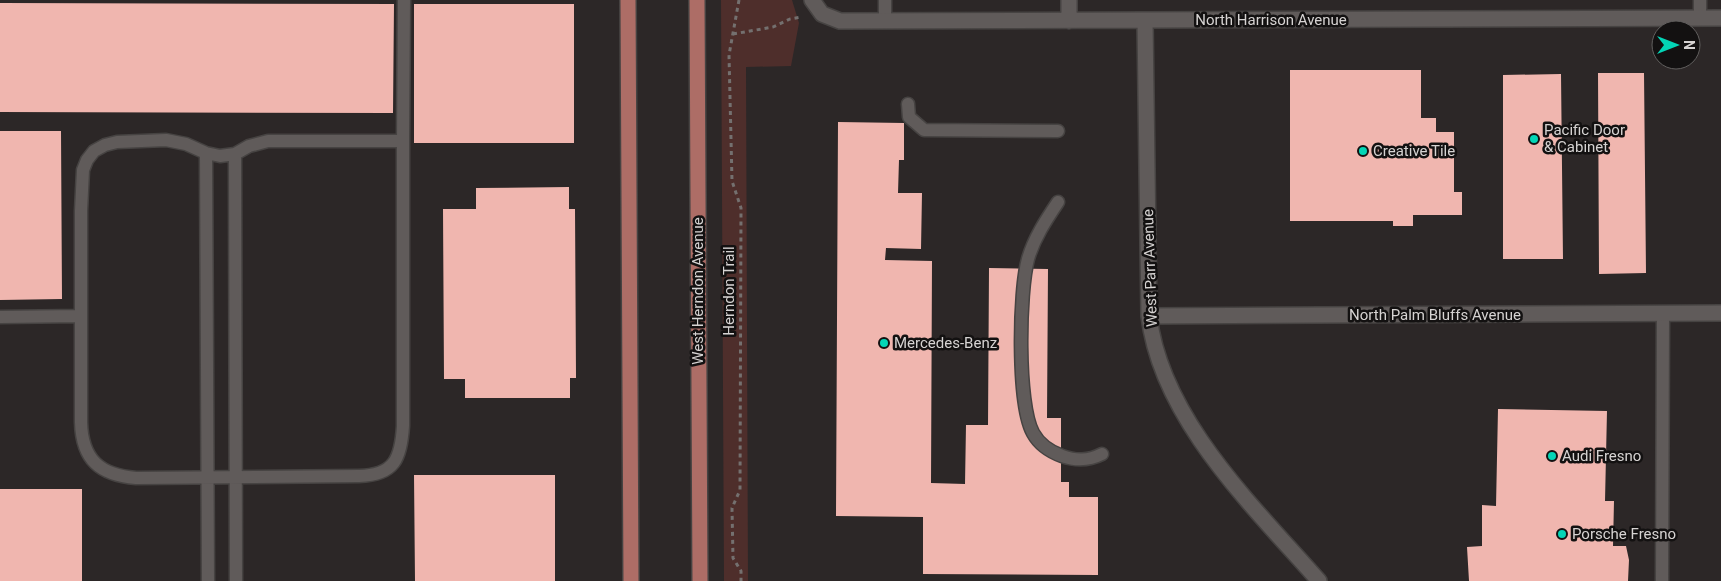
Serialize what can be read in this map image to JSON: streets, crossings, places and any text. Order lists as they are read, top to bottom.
{
  "streets": {
    "main road": ["West Herndon Avenue"],
    "street": ["North Harrison Avenue", "West Parr Avenue", "North Palm Bluffs Avenue"],
    "path": ["Herndon Trail"]
  },
  "crossings": [
    ["North Harrison Avenue", "West Parr Avenue"],
    ["West Parr Avenue", "North Palm Bluffs Avenue"]
  ],
  "places": [
    "Pacific Door & Cabinet",
    "Creative Tile",
    "Mercedes-Benz",
    "Audi Fresno",
    "Porsche Fresno"
  ],
  "north": "right"
}
